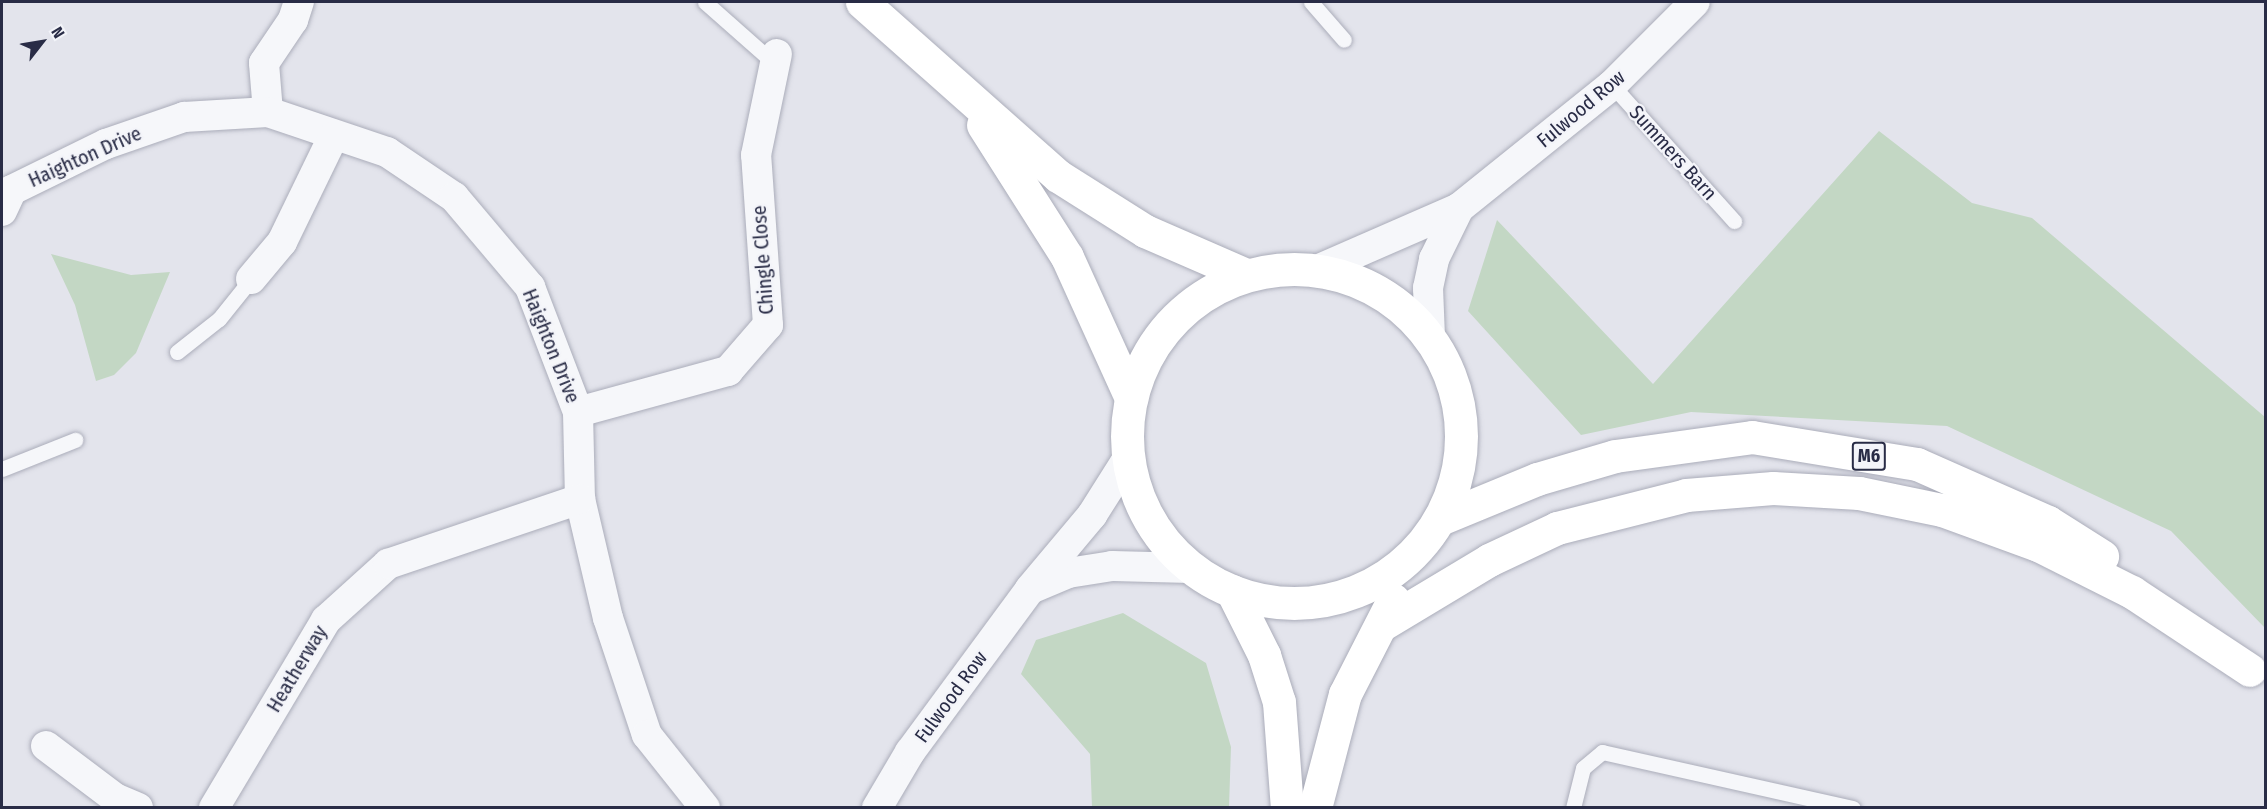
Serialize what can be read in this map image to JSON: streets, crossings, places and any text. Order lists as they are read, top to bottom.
{
  "streets": {
    "main road": ["M6"],
    "street": [
      "Fulwood Row",
      "Haighton Drive",
      "Chingle Close",
      "Heatherway"
    ],
    "lane": ["Summers Barn"]
  },
  "crossings": [
    ["Fulwood Row", "Summers Barn"],
    ["Haighton Drive", "Chingle Close"],
    ["Haighton Drive", "Heatherway"]
  ],
  "north": "top right"
}
